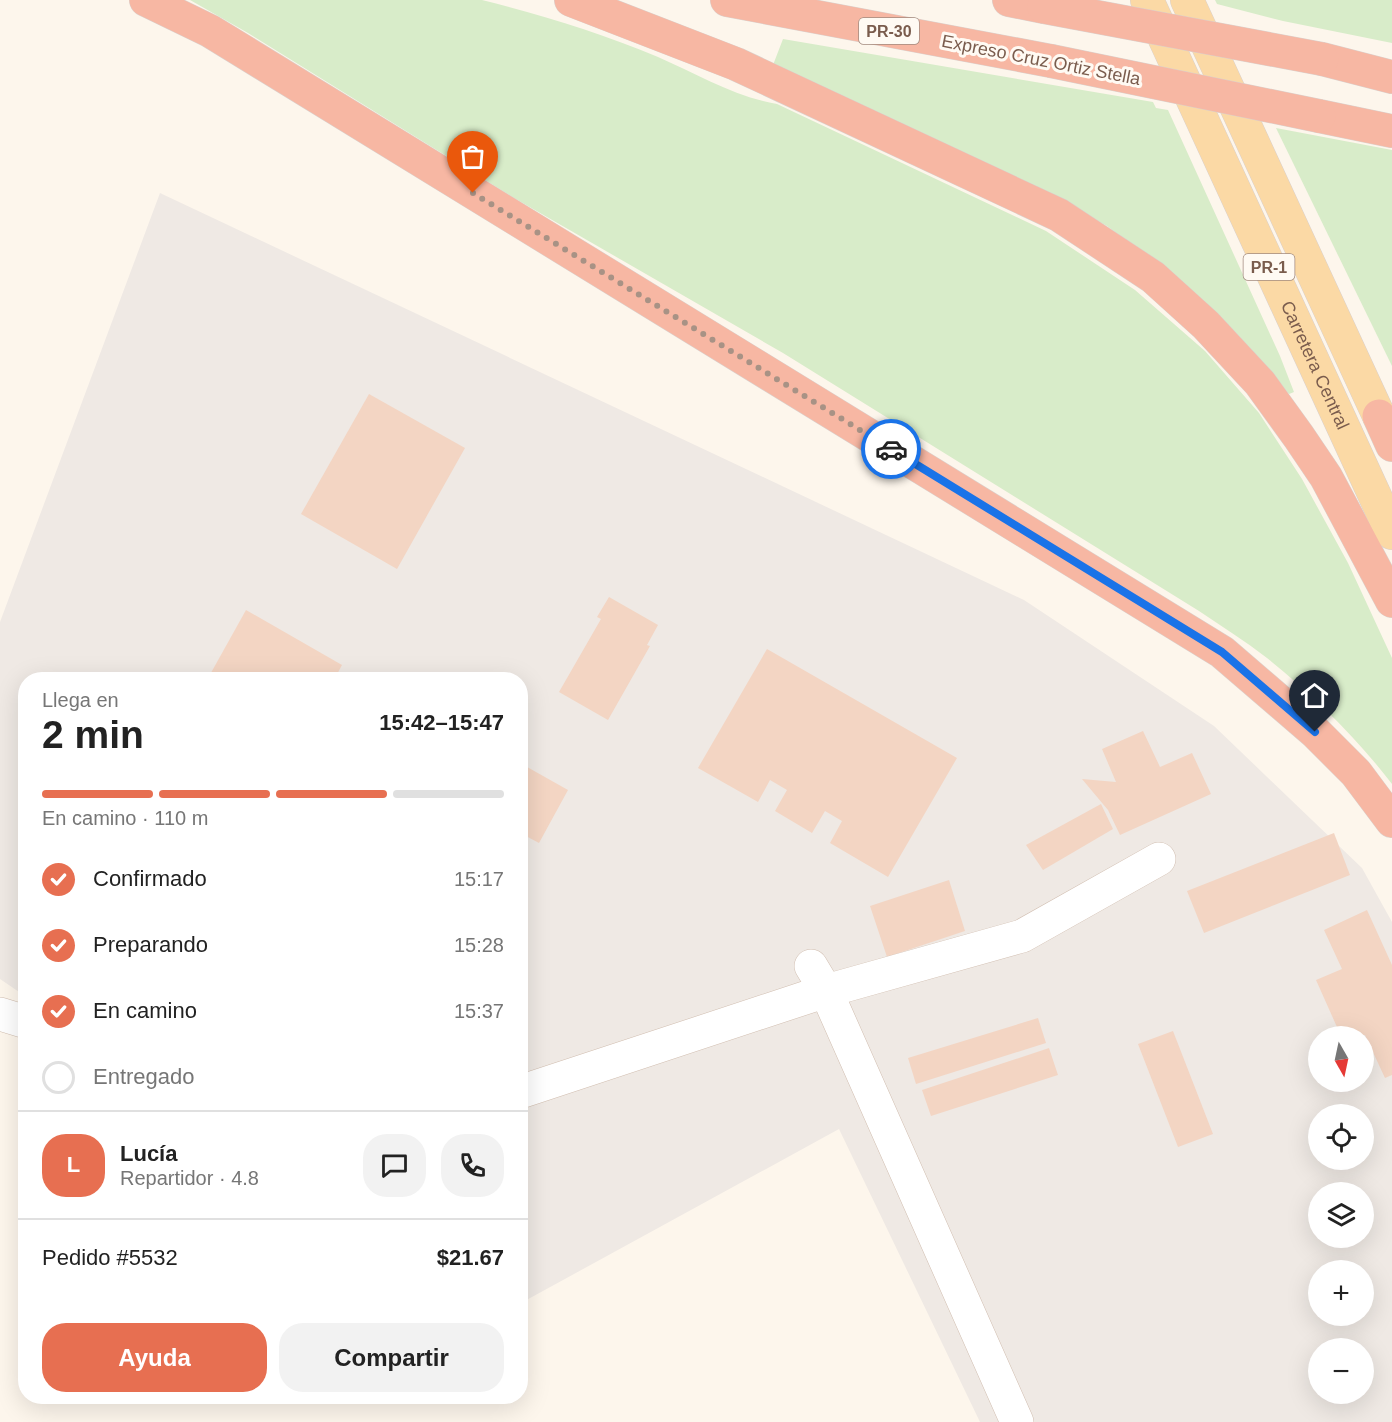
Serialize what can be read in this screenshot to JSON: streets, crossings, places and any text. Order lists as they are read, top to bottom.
{
  "streets": {
    "highway": ["PR-30", "Expreso Cruz Ortiz Stella"],
    "main road": ["PR-1", "Carretera Central"]
  },
  "north": "bottom",
  "page": {
    "heading": ["2 min", "Llega en", "15:42–15:47"],
    "panel": [
      "Lucía",
      "Repartidor · 4.8",
      "Pedido #5532",
      "$21.67"
    ],
    "bar": "En camino · 110 m",
    "list": [
      ["Confirmado", "15:17"],
      ["Preparando", "15:28"],
      ["En camino", "15:37"],
      "Entregado"
    ],
    "map_buttons": ["+", "−"],
    "round": "L",
    "buttons": ["Ayuda", "Compartir"]
  }
}
